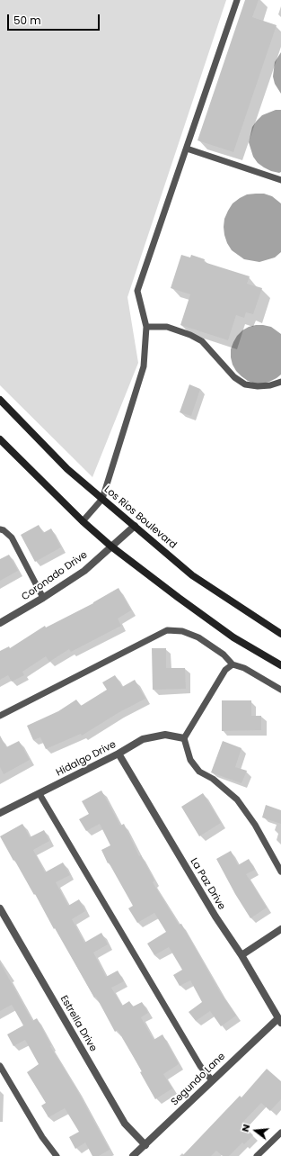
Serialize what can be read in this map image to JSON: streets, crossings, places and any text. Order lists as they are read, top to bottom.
{
  "streets": {
    "main road": ["Los Rios Boulevard"],
    "street": [
      "Coronado Drive",
      "Hidalgo Drive",
      "La Paz Drive",
      "Estrella Drive",
      "Segundo Lane"
    ]
  },
  "crossings": [
    ["Los Rios Boulevard", "Coronado Drive"],
    ["Hidalgo Drive", "La Paz Drive"],
    ["La Paz Drive", "Segundo Lane"],
    ["Estrella Drive", "Segundo Lane"]
  ],
  "scale_bar": "50 m",
  "north": "left"
}
